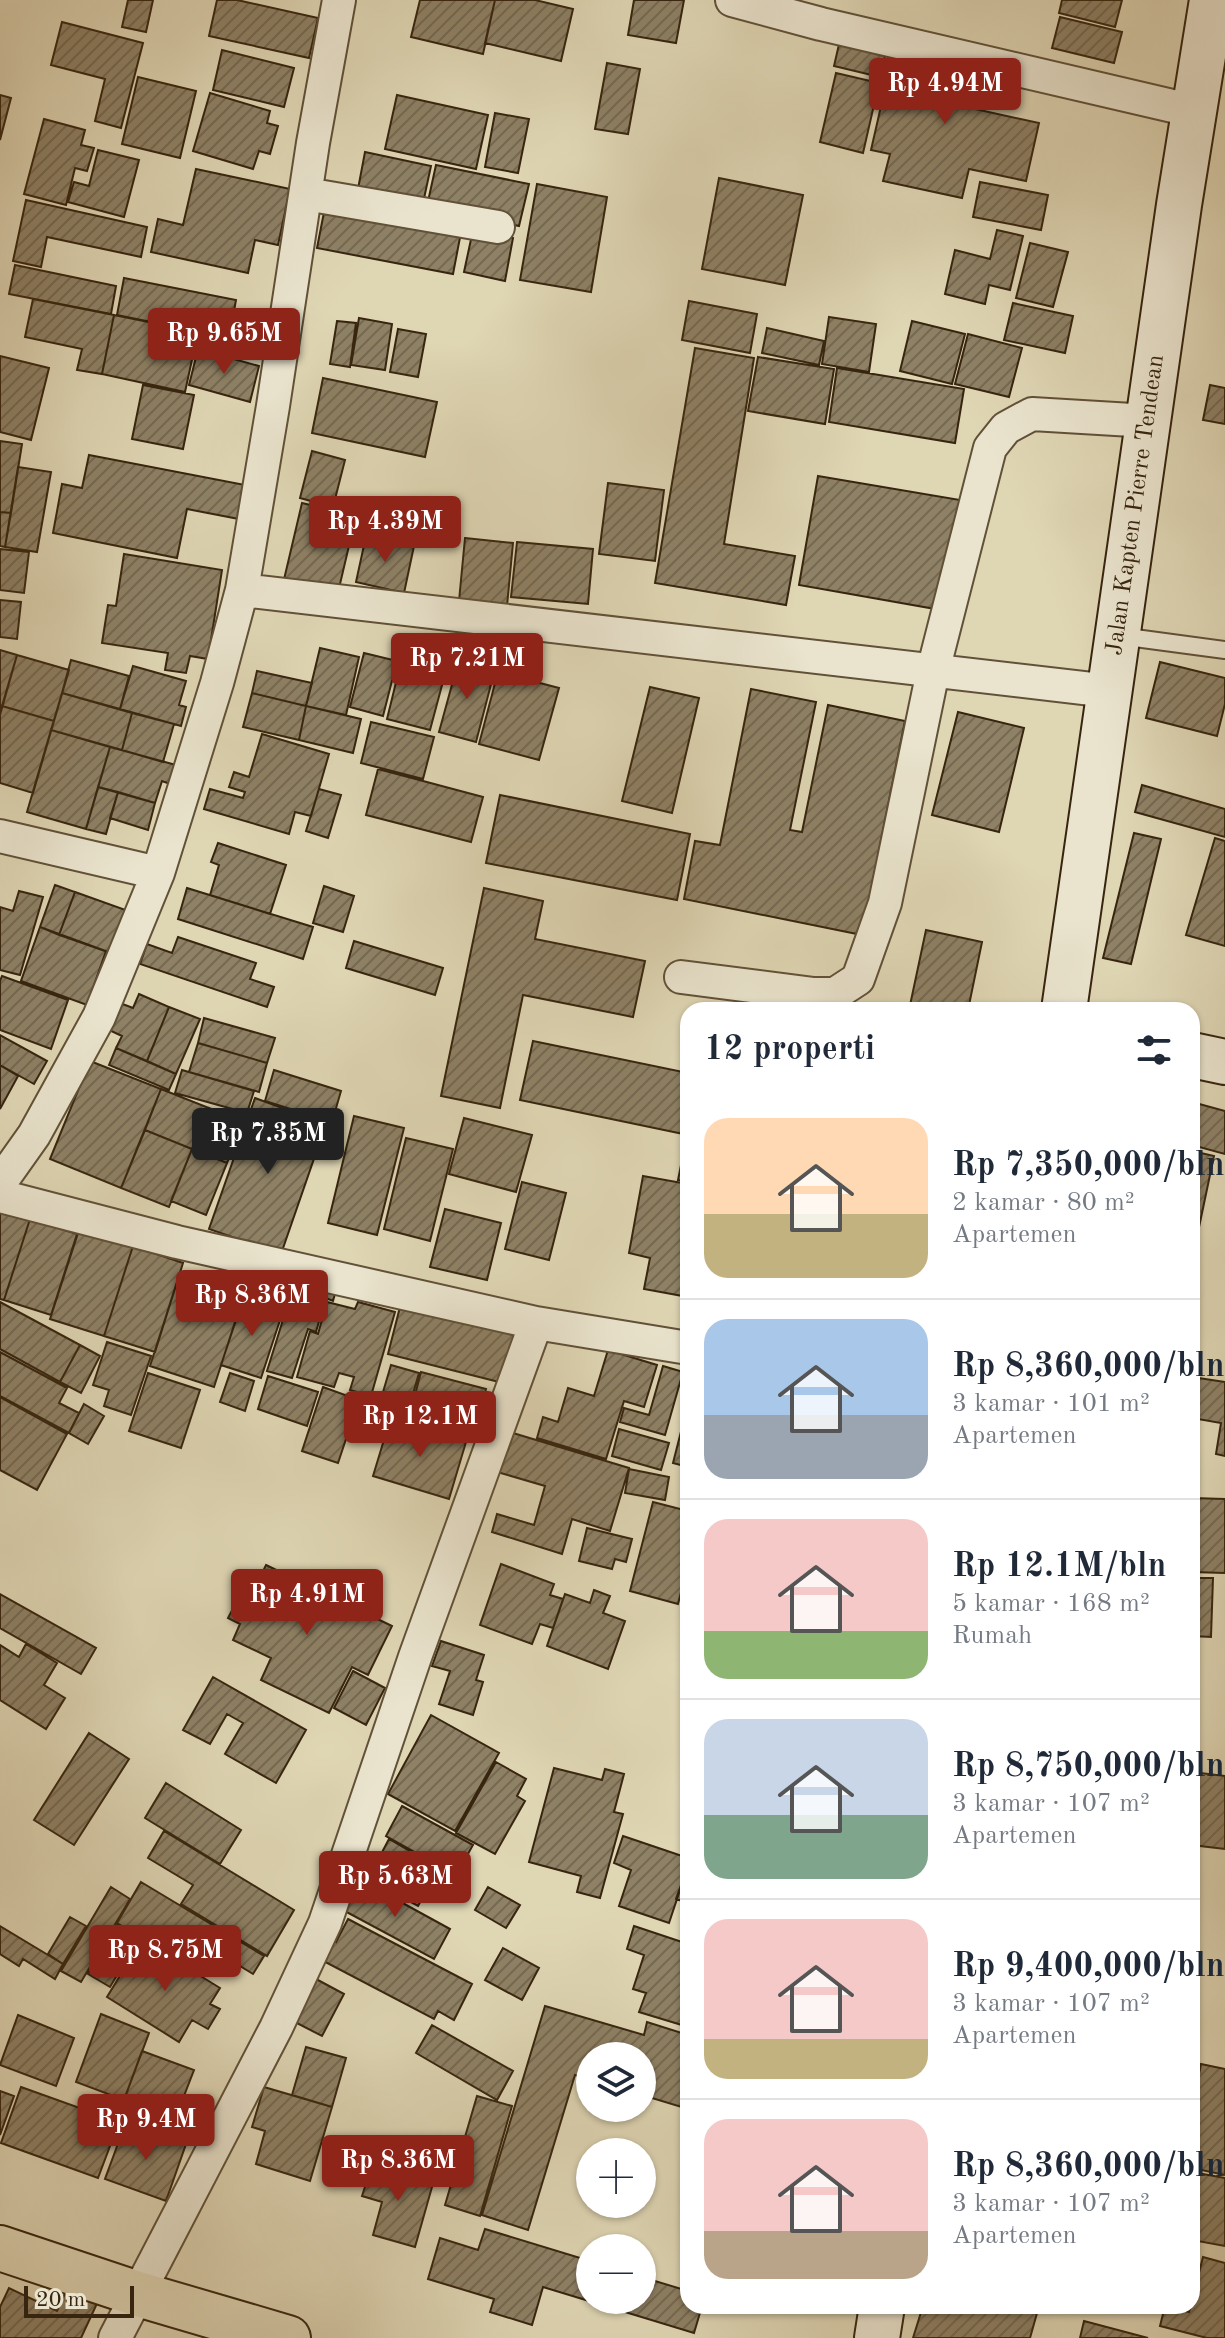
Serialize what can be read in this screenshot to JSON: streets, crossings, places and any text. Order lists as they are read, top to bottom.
{
  "streets": {
    "main road": ["Jalan Kapten Pierre Tendean"]
  },
  "scale_bar": "20 m",
  "page": {
    "price": [
      "Rp 4.94M",
      "Rp 9.65M",
      "Rp 4.39M",
      "Rp 7.21M",
      "Rp 7.35M",
      "Rp 8.36M",
      "Rp 12.1M",
      "Rp 4.91M",
      "Rp 5.63M",
      "Rp 8.75M",
      "Rp 9.4M",
      "Rp 8.36M"
    ],
    "heading": "12 properti",
    "list": [
      {
        "name": "Rp 7,350,000/bln",
        "note": "2 kamar · 80 m² · Apartemen"
      },
      {
        "name": "Rp 8,360,000/bln",
        "note": "3 kamar · 101 m² · Apartemen"
      },
      {
        "name": "Rp 12.1M/bln",
        "note": "5 kamar · 168 m² · Rumah"
      },
      {
        "name": "Rp 8,750,000/bln",
        "note": "3 kamar · 107 m² · Apartemen"
      },
      {
        "name": "Rp 9,400,000/bln",
        "note": "3 kamar · 107 m² · Apartemen"
      },
      {
        "name": "Rp 8,360,000/bln",
        "note": "3 kamar · 107 m² · Apartemen"
      }
    ],
    "map_buttons": ["+", "−"],
    "scale": "20 m"
  }
}
